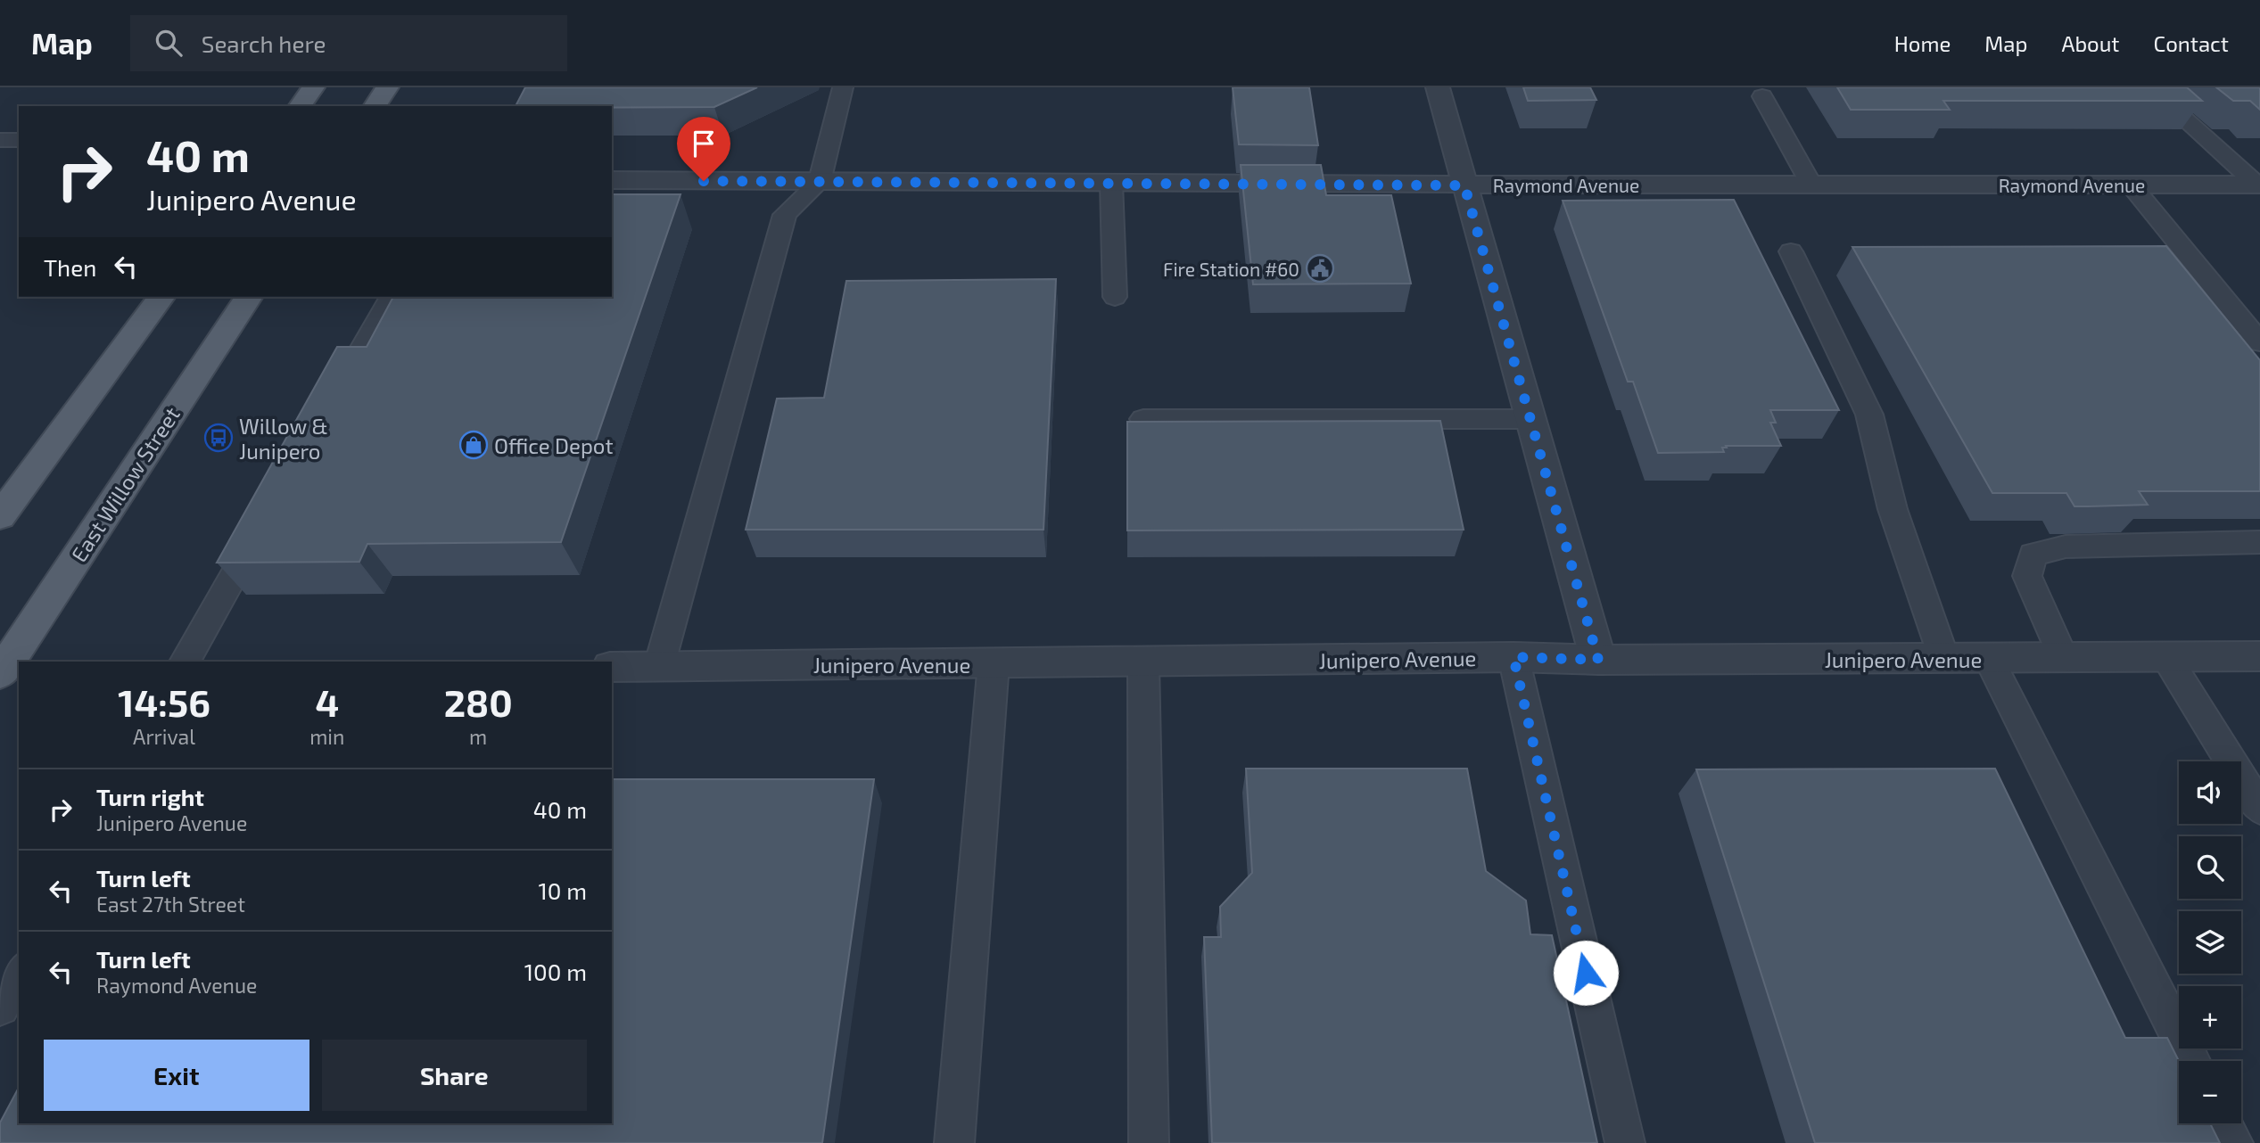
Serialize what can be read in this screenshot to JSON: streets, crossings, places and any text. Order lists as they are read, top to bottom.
{
  "streets": {
    "main road": ["East Willow Street"],
    "street": ["Raymond Avenue", "Junipero Avenue"]
  },
  "places": {
    "public building": ["Fire Station #60"],
    "bus stop": ["Willow & Junipero"],
    "shop": ["Office Depot"]
  },
  "page": {
    "header": "Map",
    "search": "Search here",
    "nav": [
      "Home",
      "Map",
      "About",
      "Contact"
    ],
    "turn": ["40 m", "Junipero Avenue"],
    "then": "Then",
    "eta": [
      "14:56",
      "Arrival",
      "4",
      "min",
      "280",
      "m"
    ],
    "map_buttons": ["+", "−"],
    "list": [
      {
        "name": "Turn right",
        "note": "Junipero Avenue",
        "value": "40 m"
      },
      {
        "name": "Turn left",
        "note": "East 27th Street",
        "value": "10 m"
      },
      {
        "name": "Turn left",
        "note": "Raymond Avenue",
        "value": "100 m"
      }
    ],
    "buttons": ["Exit", "Share"]
  }
}
